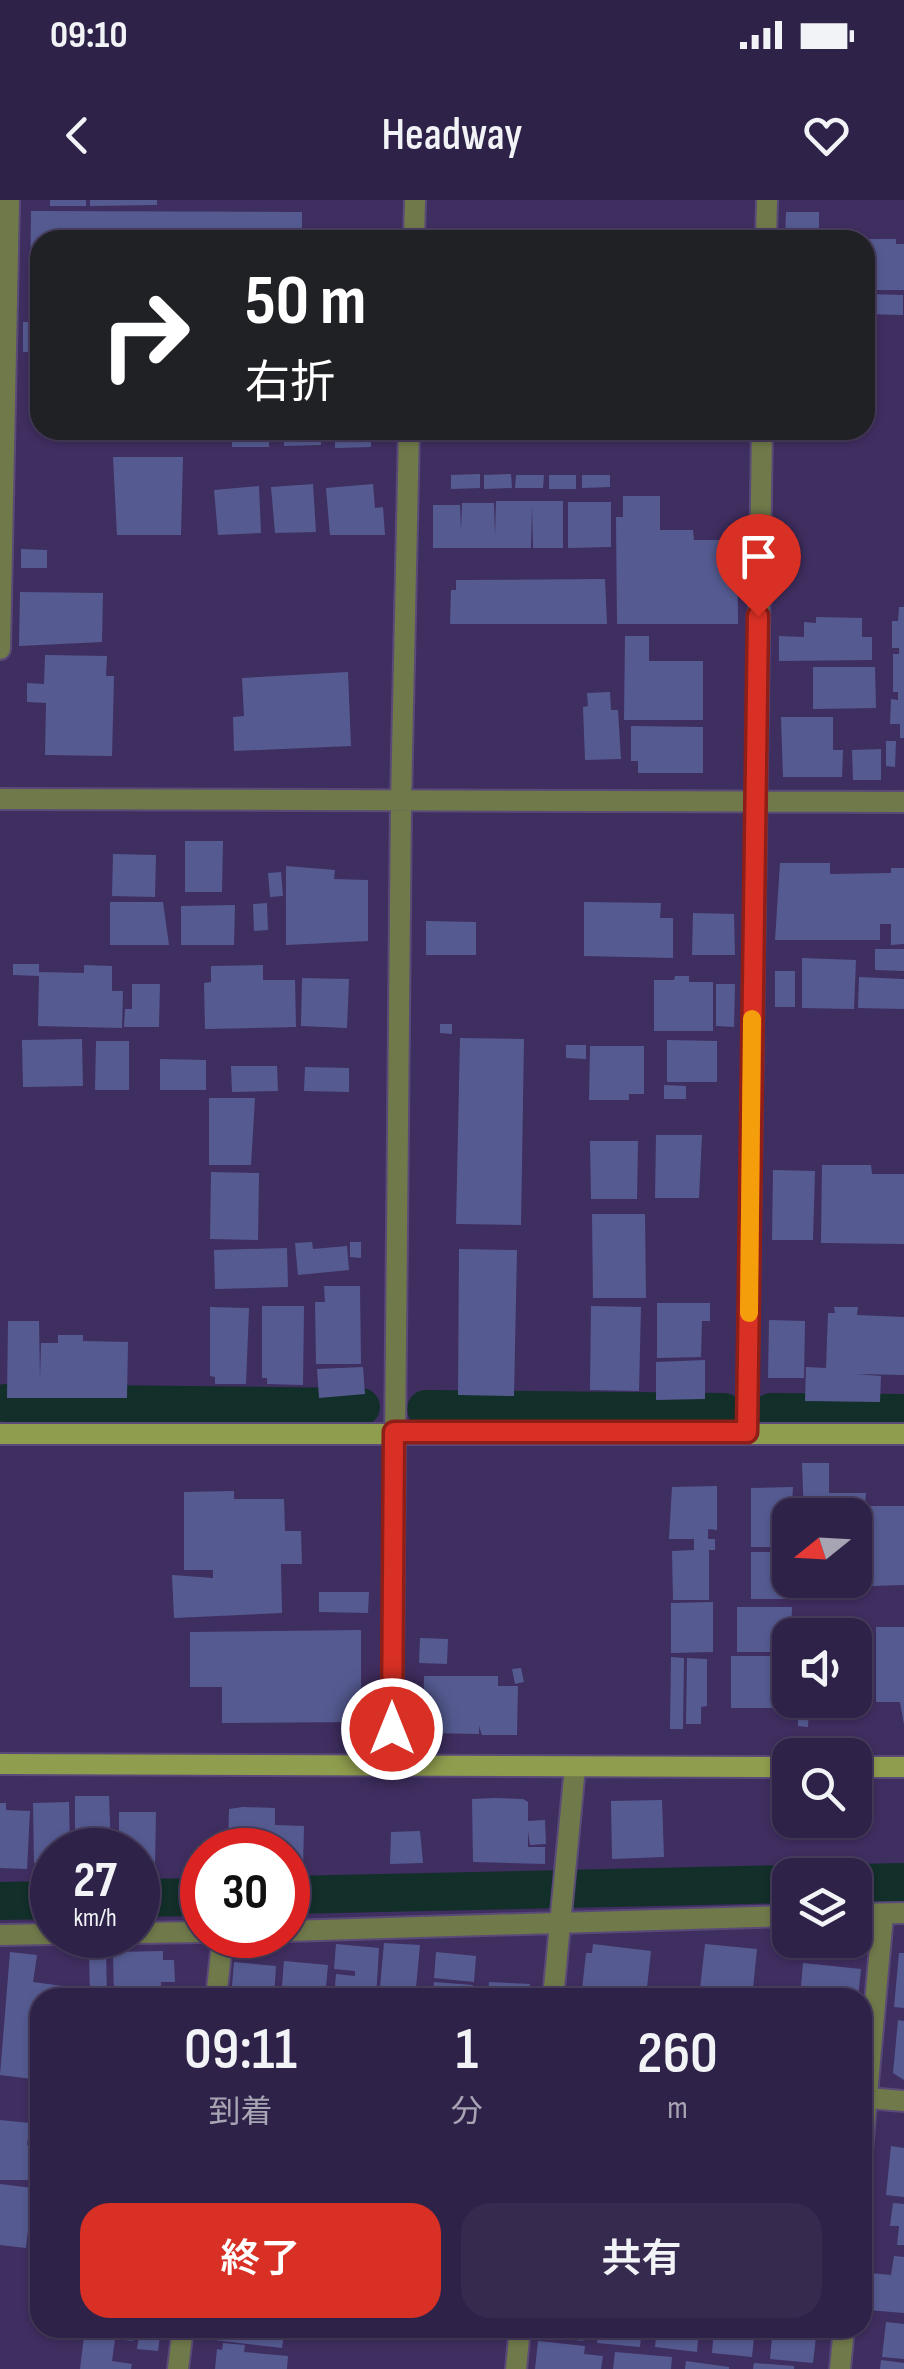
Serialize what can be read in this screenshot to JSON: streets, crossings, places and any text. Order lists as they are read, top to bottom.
{
  "north": "left",
  "page": {
    "status": "09:10",
    "header": "Headway",
    "turn": ["50 m", "右折"],
    "speed": "27 km/h",
    "limit": "30",
    "eta": [
      "09:11",
      "到着",
      "1",
      "分",
      "260",
      "m"
    ],
    "buttons": ["終了", "共有"]
  }
}
